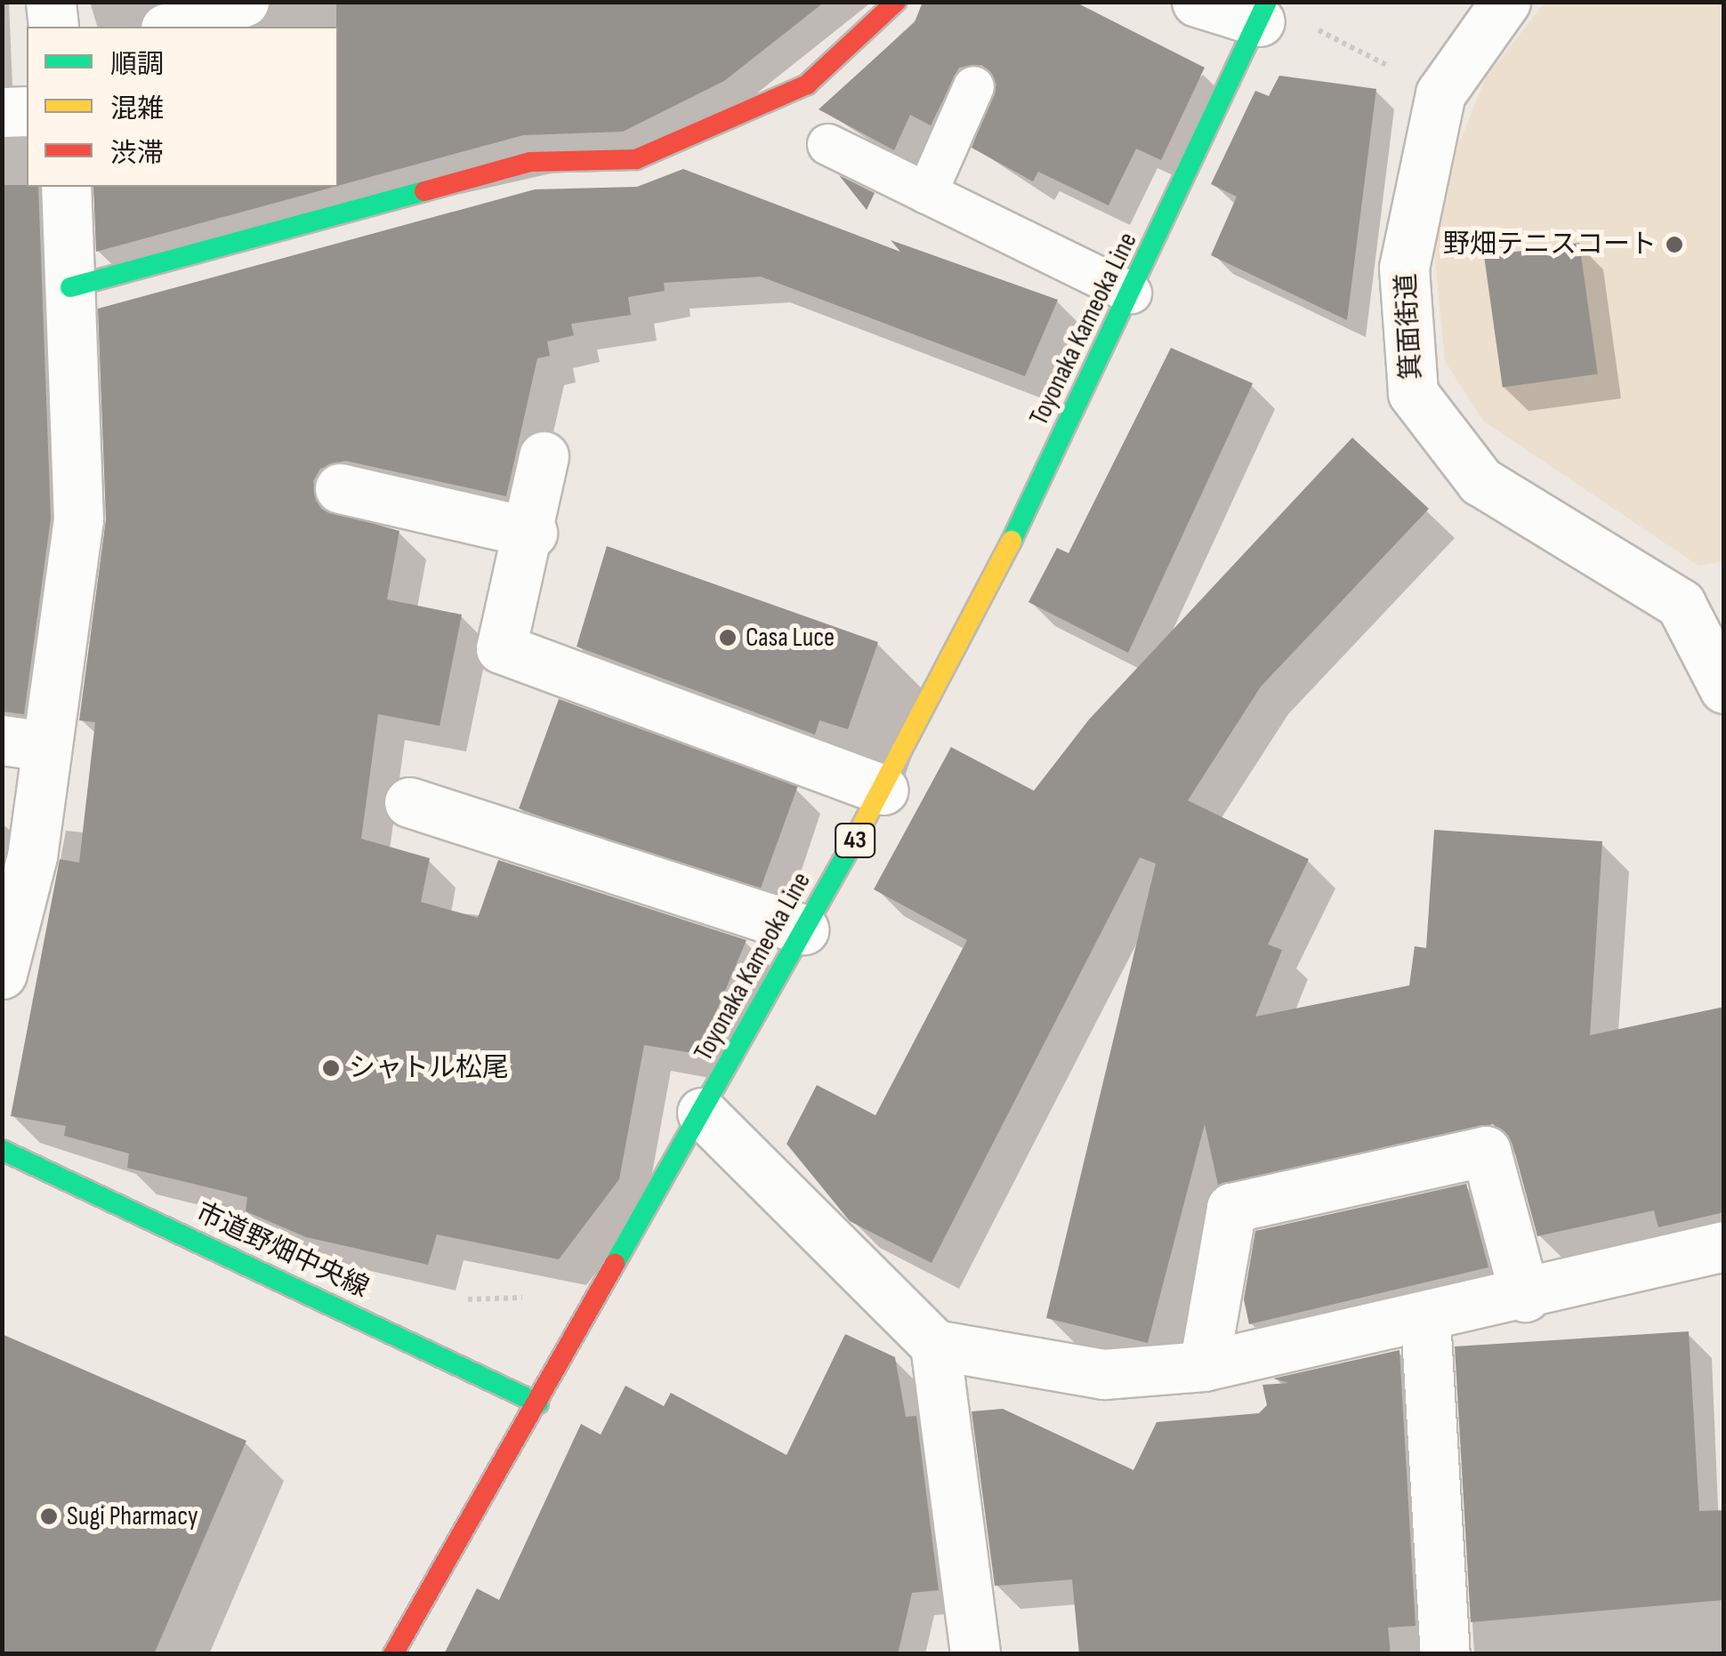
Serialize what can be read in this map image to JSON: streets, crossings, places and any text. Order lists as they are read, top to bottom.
{
  "streets": {
    "main road": ["Toyonaka Kameoka Line", "43", "市道野畑中央線"],
    "street": ["箕面街道"]
  },
  "crossings": [
    ["Toyonaka Kameoka Line", "市道野畑中央線"]
  ],
  "places": [
    "野畑テニスコート",
    "Casa Luce",
    "シャトル松尾",
    "Sugi Pharmacy"
  ],
  "legend": ["順調", "混雑", "渋滞"]
}
